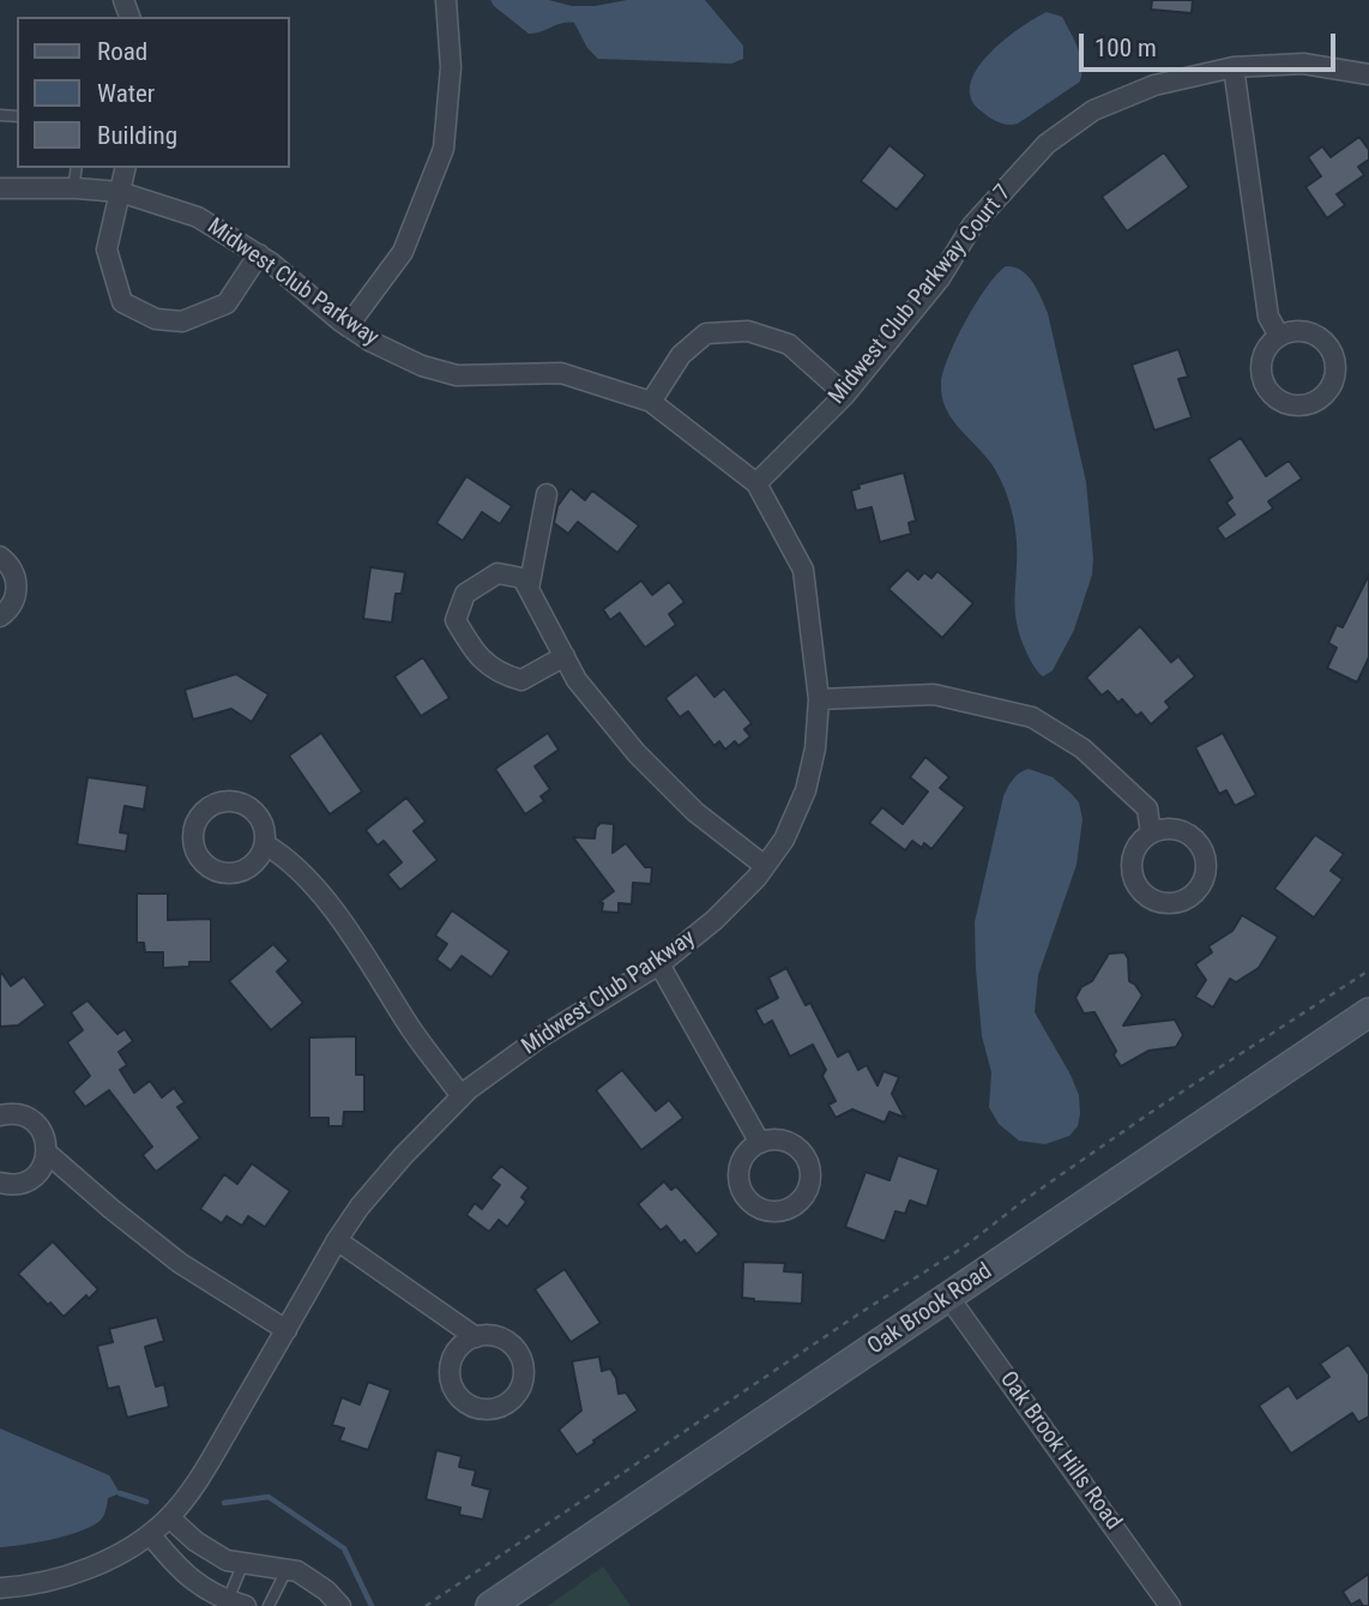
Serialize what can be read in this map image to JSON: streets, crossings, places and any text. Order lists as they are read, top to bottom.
{
  "streets": {
    "main road": ["Oak Brook Road"],
    "street": ["Midwest Club Parkway", "Midwest Club Parkway Court 7", "Oak Brook Hills Road"]
  },
  "crossings": [
    ["Midwest Club Parkway", "Midwest Club Parkway Court 7"],
    ["Oak Brook Road", "Oak Brook Hills Road"]
  ],
  "legend": ["Road", "Water", "Building"],
  "scale_bar": "100 m"
}
